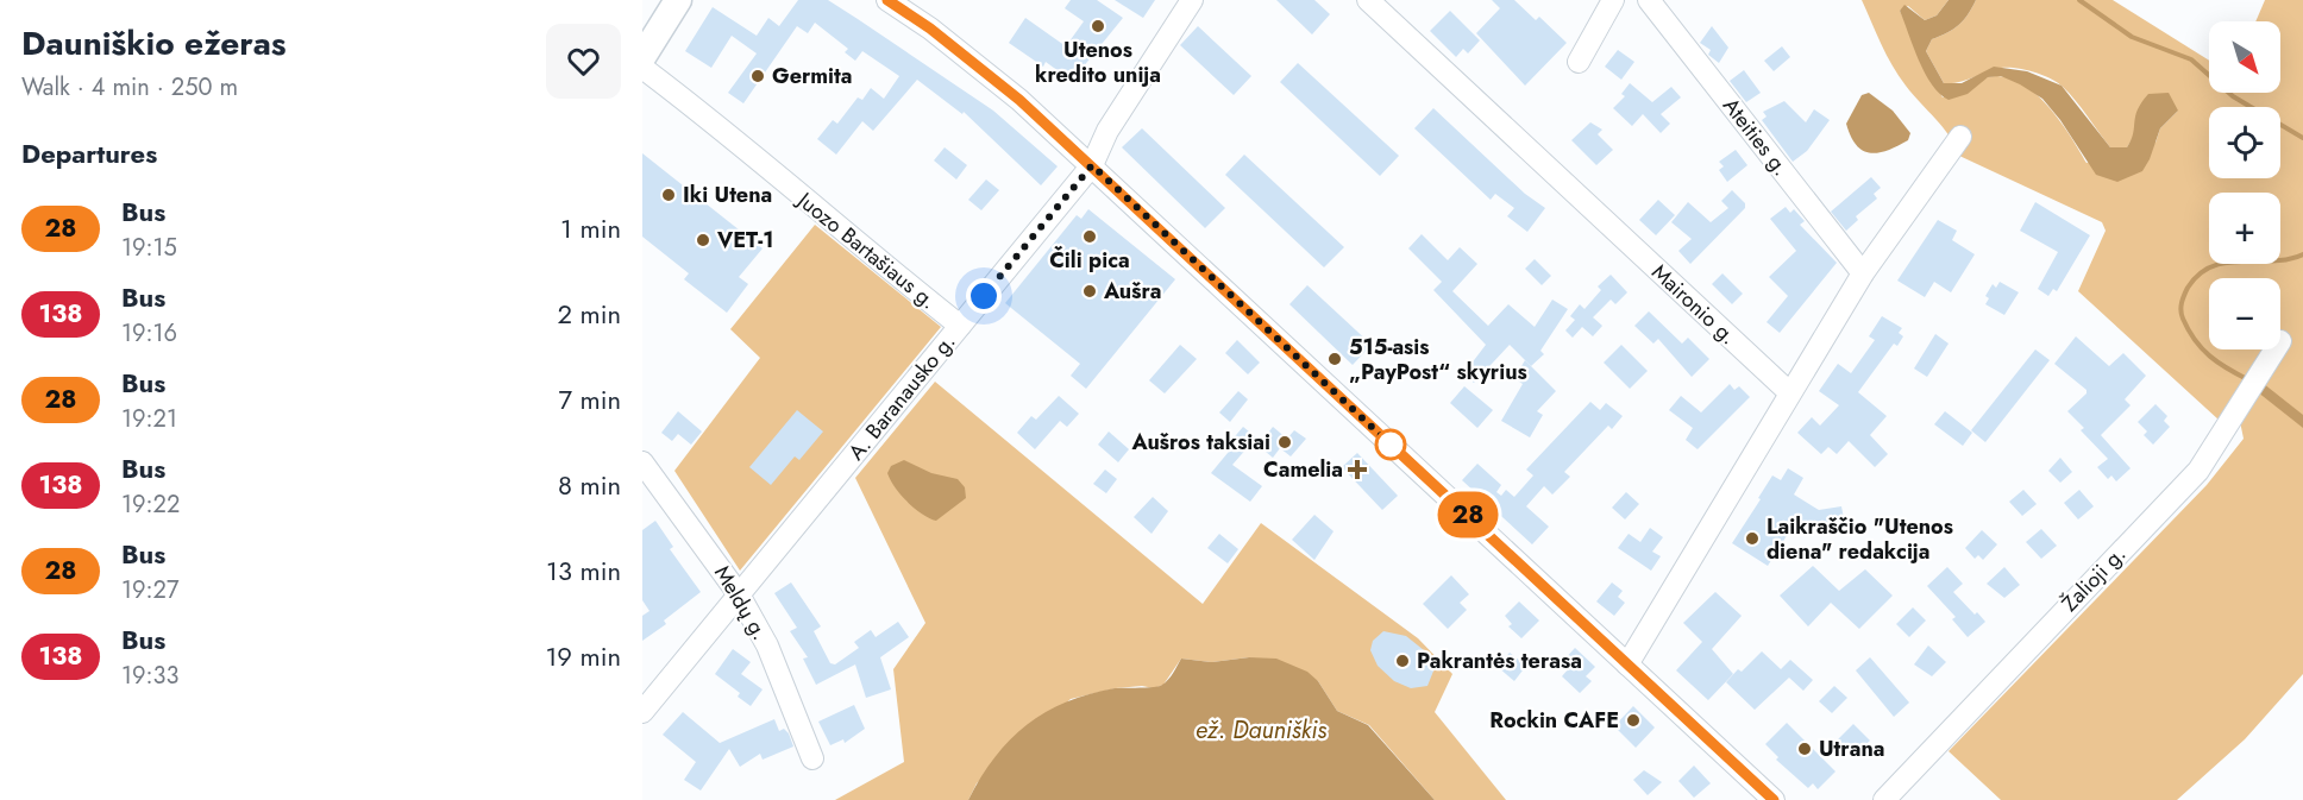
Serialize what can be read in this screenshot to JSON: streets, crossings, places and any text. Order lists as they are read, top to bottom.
{
  "streets": {
    "street": [
      "Ateities g.",
      "Juozo Bartašiaus g.",
      "Maironio g.",
      "A. Baranausko g.",
      "Žalioji g.",
      "Meldų g."
    ]
  },
  "crossings": [
    ["Juozo Bartašiaus g.", "A. Baranausko g."],
    ["A. Baranausko g.", "Meldų g."]
  ],
  "water": ["ež. Dauniškis"],
  "places": {
    "other": [
      "Utenos kredito unija",
      "Germita",
      "Iki Utena",
      "Čili pica",
      "VET-1",
      "Aušra",
      "515-asis „PayPost“ skyrius",
      "Aušros taksiai",
      "Laikraščio \"Utenos diena\" redakcija",
      "Pakrantės terasa",
      "Rockin CAFE",
      "Utrana"
    ],
    "health": ["Camelia"]
  },
  "lines": ["bus line 28"],
  "north": "bottom right",
  "page": {
    "heading": [
      ["Dauniškio ežeras", "Walk · 4 min · 250 m"],
      "Departures"
    ],
    "on_map": "28",
    "map_buttons": ["+", "−"],
    "list": [
      {
        "mark": "28",
        "name": "Bus",
        "note": "19:15",
        "value": "1 min"
      },
      {
        "mark": "138",
        "name": "Bus",
        "note": "19:16",
        "value": "2 min"
      },
      {
        "mark": "28",
        "name": "Bus",
        "note": "19:21",
        "value": "7 min"
      },
      {
        "mark": "138",
        "name": "Bus",
        "note": "19:22",
        "value": "8 min"
      },
      {
        "mark": "28",
        "name": "Bus",
        "note": "19:27",
        "value": "13 min"
      },
      {
        "mark": "138",
        "name": "Bus",
        "note": "19:33",
        "value": "19 min"
      }
    ]
  }
}
